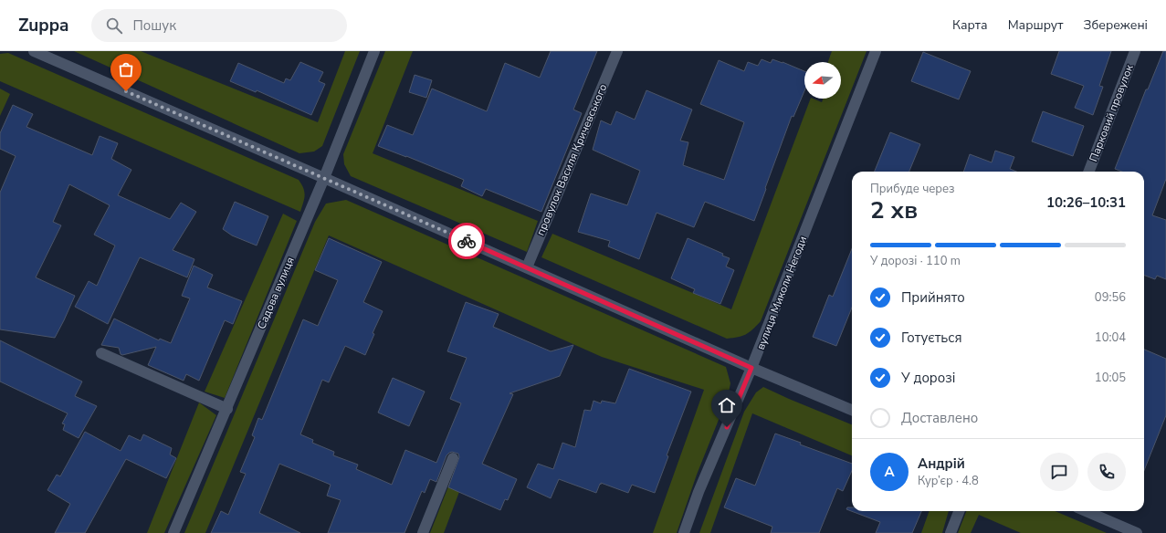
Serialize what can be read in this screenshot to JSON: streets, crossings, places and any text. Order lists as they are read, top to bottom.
{
  "streets": {
    "street": [
      "Парковий провулок",
      "провулок Василя Кричевського",
      "Садова вулиця",
      "вулиця Миколи Негоди"
    ]
  },
  "north": "left",
  "page": {
    "header": "Zuppa",
    "search": "Пошук",
    "nav": ["Карта", "Маршрут", "Збережені"],
    "heading": ["2 хв", "Прибуде через", "10:26–10:31"],
    "panel": ["Андрій", "Кур’єр · 4.8"],
    "bar": "У дорозі · 110 m",
    "list": [
      ["Прийнято", "09:56"],
      ["Готується", "10:04"],
      ["У дорозі", "10:05"],
      "Доставлено"
    ],
    "round": "А"
  }
}
